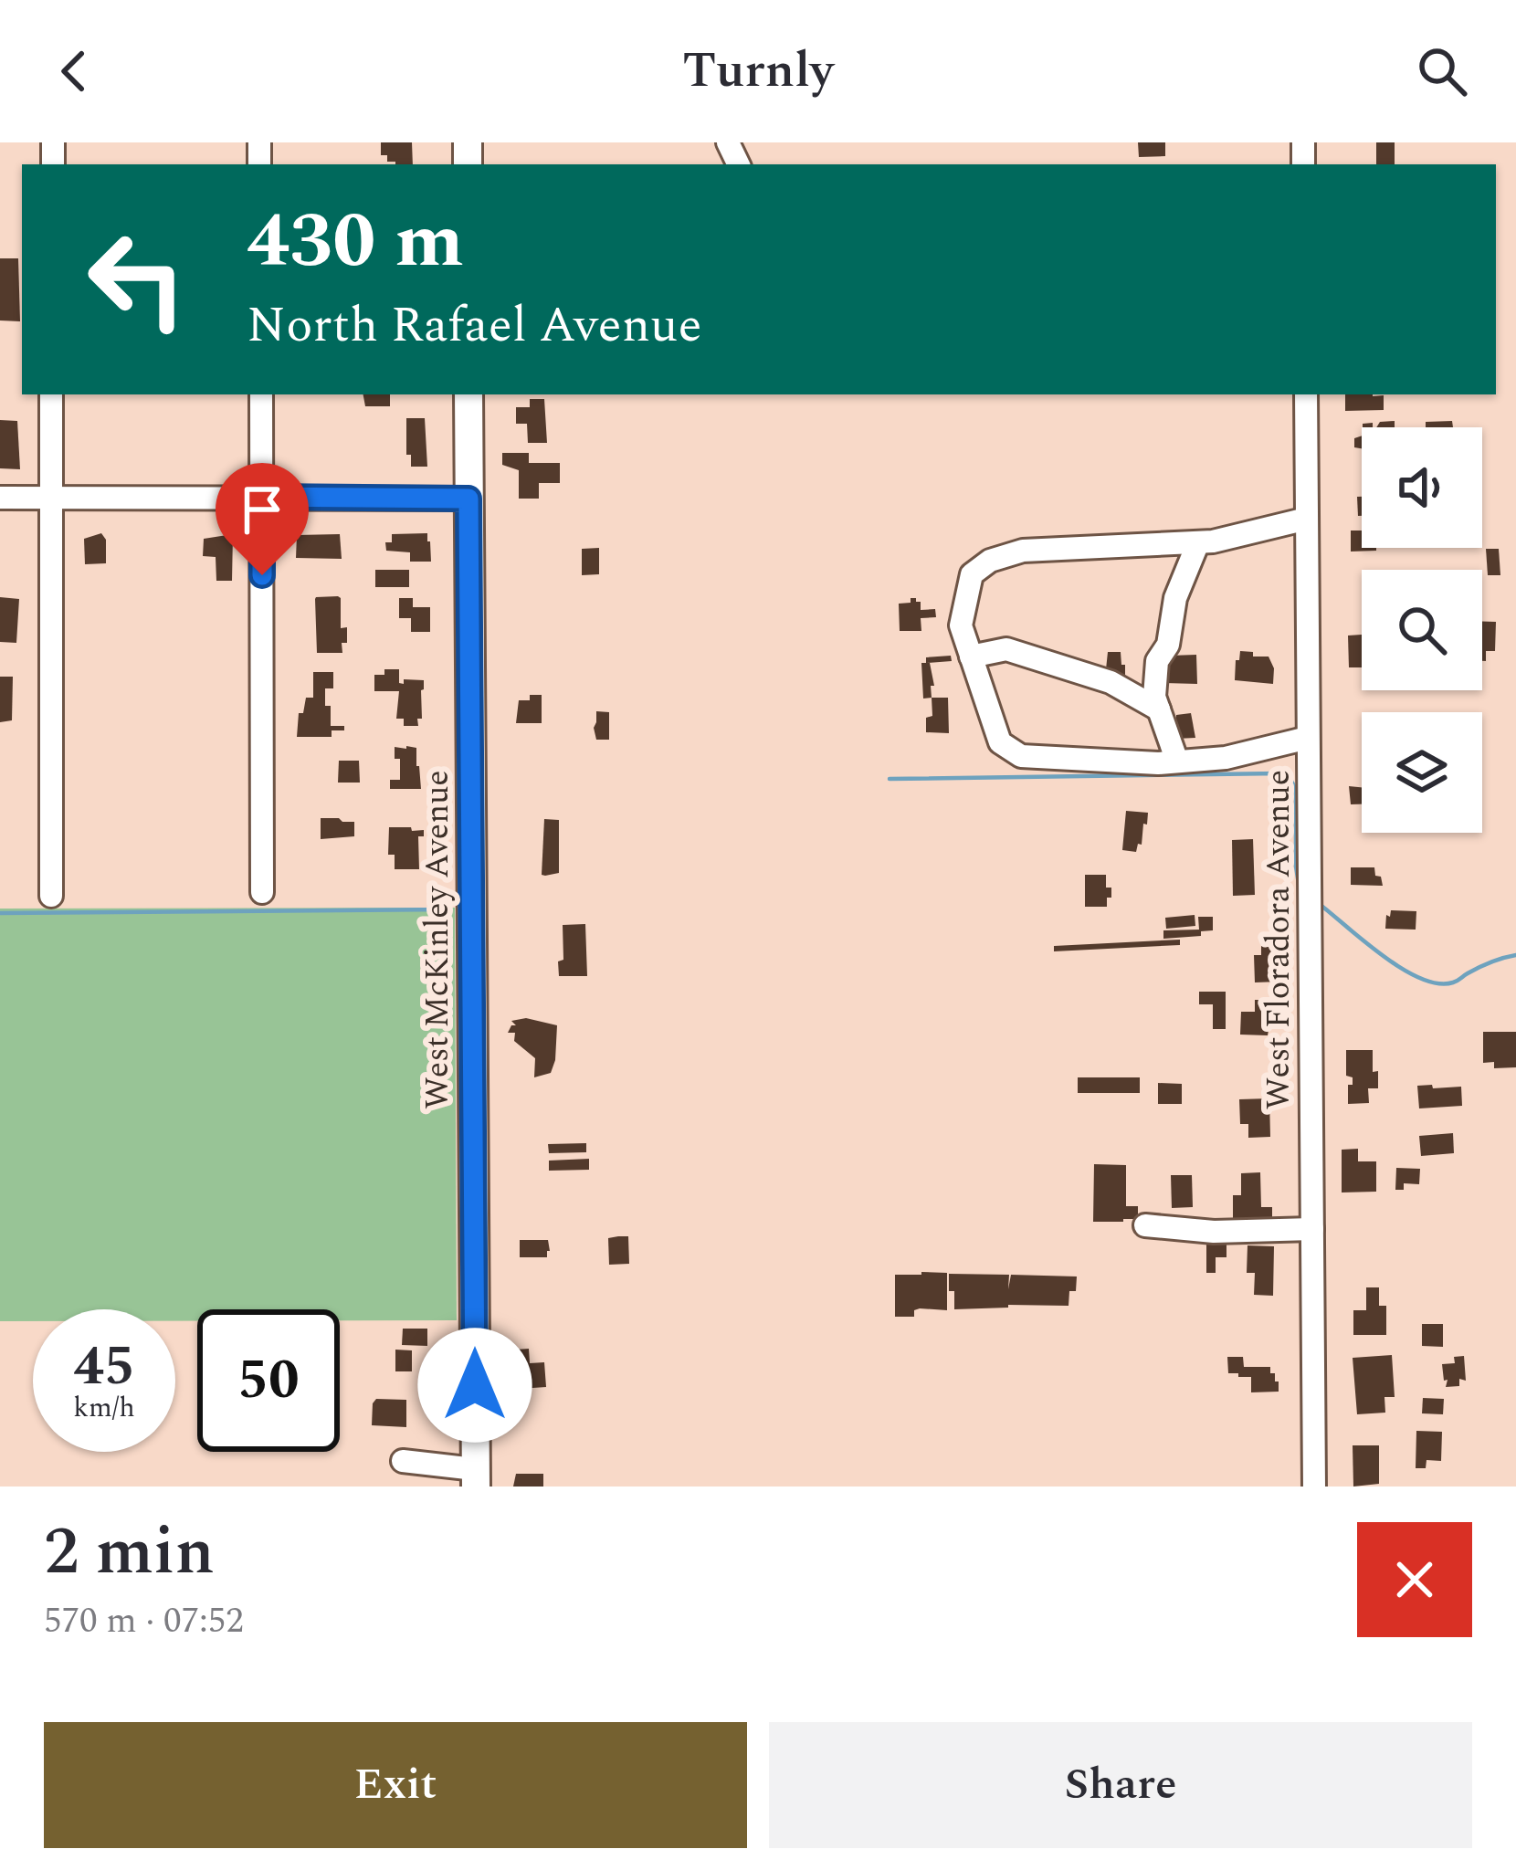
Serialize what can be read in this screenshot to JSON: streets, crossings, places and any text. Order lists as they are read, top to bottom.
{
  "streets": {
    "main road": ["West McKinley Avenue"],
    "street": ["West Floradora Avenue"]
  },
  "page": {
    "header": "Turnly",
    "turn": ["430 m", "North Rafael Avenue"],
    "speed": "45 km/h",
    "limit": "50",
    "heading": ["2 min", "570 m · 07:52"],
    "buttons": ["Exit", "Share"]
  }
}
